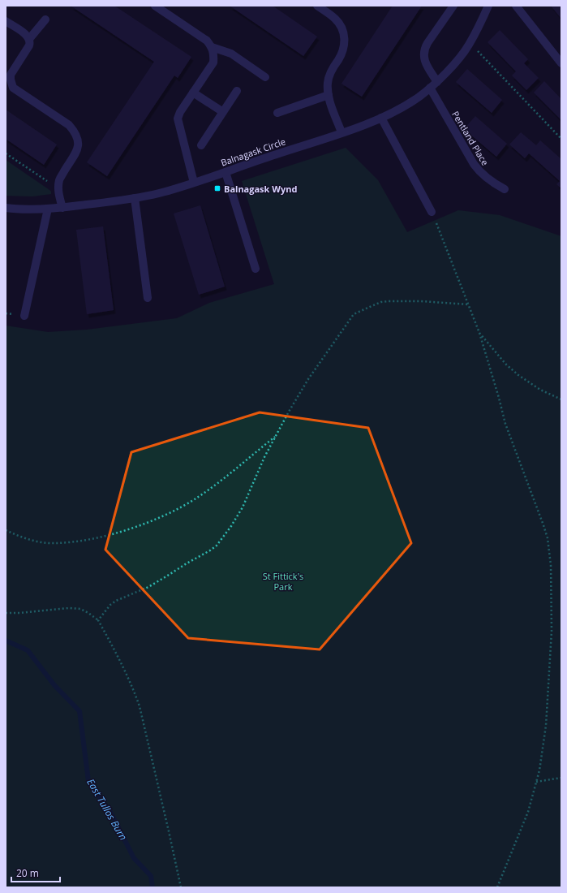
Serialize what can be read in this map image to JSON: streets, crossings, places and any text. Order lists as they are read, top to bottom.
{
  "streets": {
    "street": ["Pentland Place", "Balnagask Circle"]
  },
  "crossings": [
    ["Pentland Place", "Balnagask Circle"]
  ],
  "water": ["East Tullos Burn"],
  "parks": ["St Fittick's Park"],
  "places": {
    "transit": ["Balnagask Wynd"]
  },
  "scale_bar": "20 m"
}
